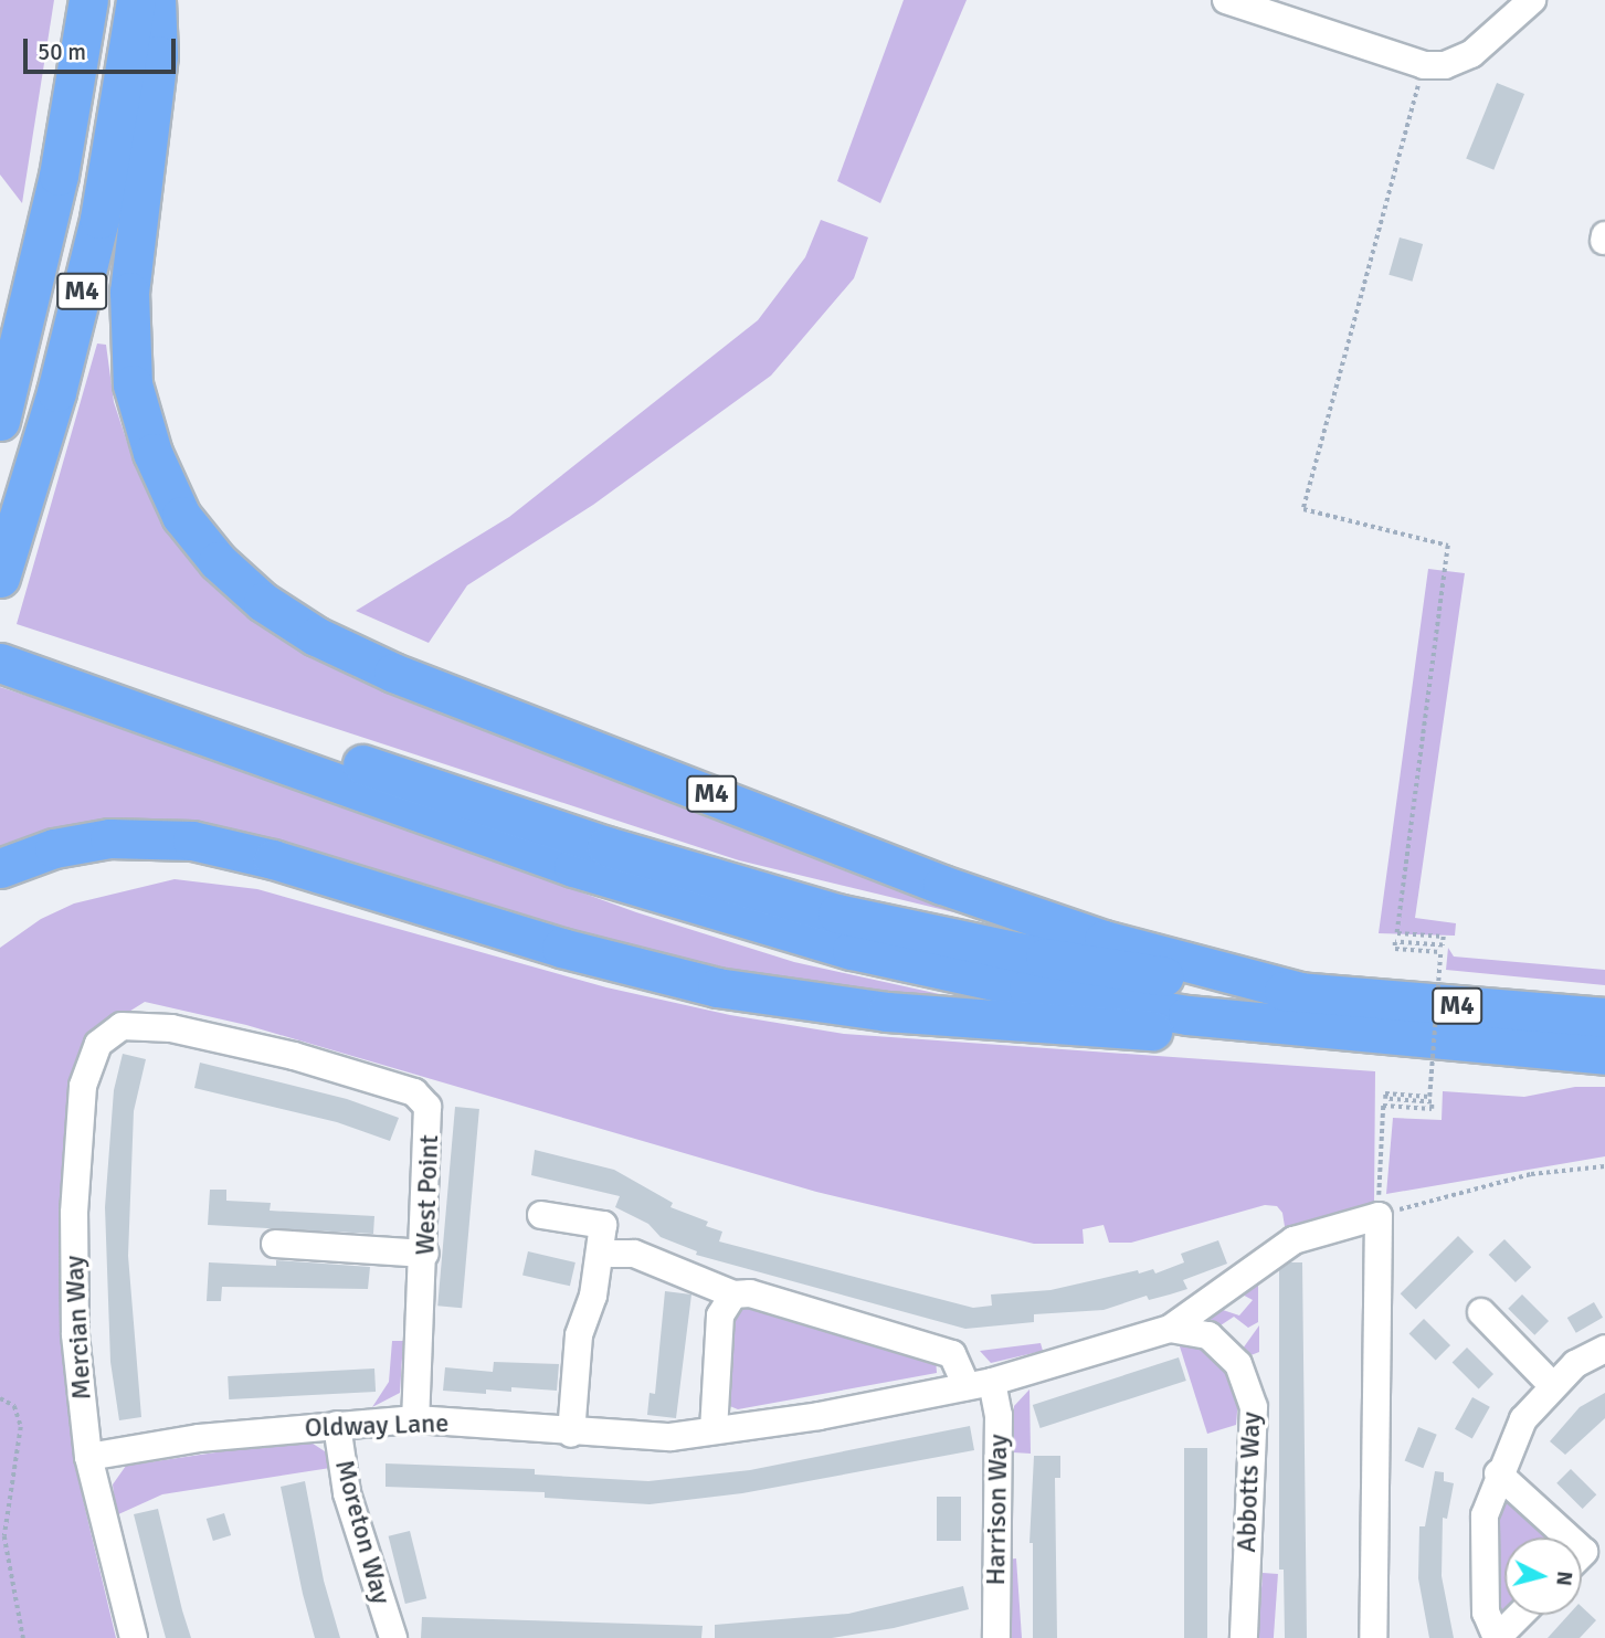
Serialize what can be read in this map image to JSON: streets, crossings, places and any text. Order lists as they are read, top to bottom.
{
  "streets": {
    "highway": ["M4"],
    "street": [
      "West Point",
      "Mercian Way",
      "Oldway Lane",
      "Abbotts Way",
      "Harrison Way",
      "Moreton Way"
    ]
  },
  "crossings": [
    ["West Point", "Mercian Way"],
    ["West Point", "Oldway Lane"],
    ["Mercian Way", "Oldway Lane"],
    ["Oldway Lane", "Abbotts Way"],
    ["Oldway Lane", "Harrison Way"],
    ["Oldway Lane", "Moreton Way"],
    ["Abbotts Way", "Harrison Way"]
  ],
  "scale_bar": "50 m",
  "north": "right"
}
